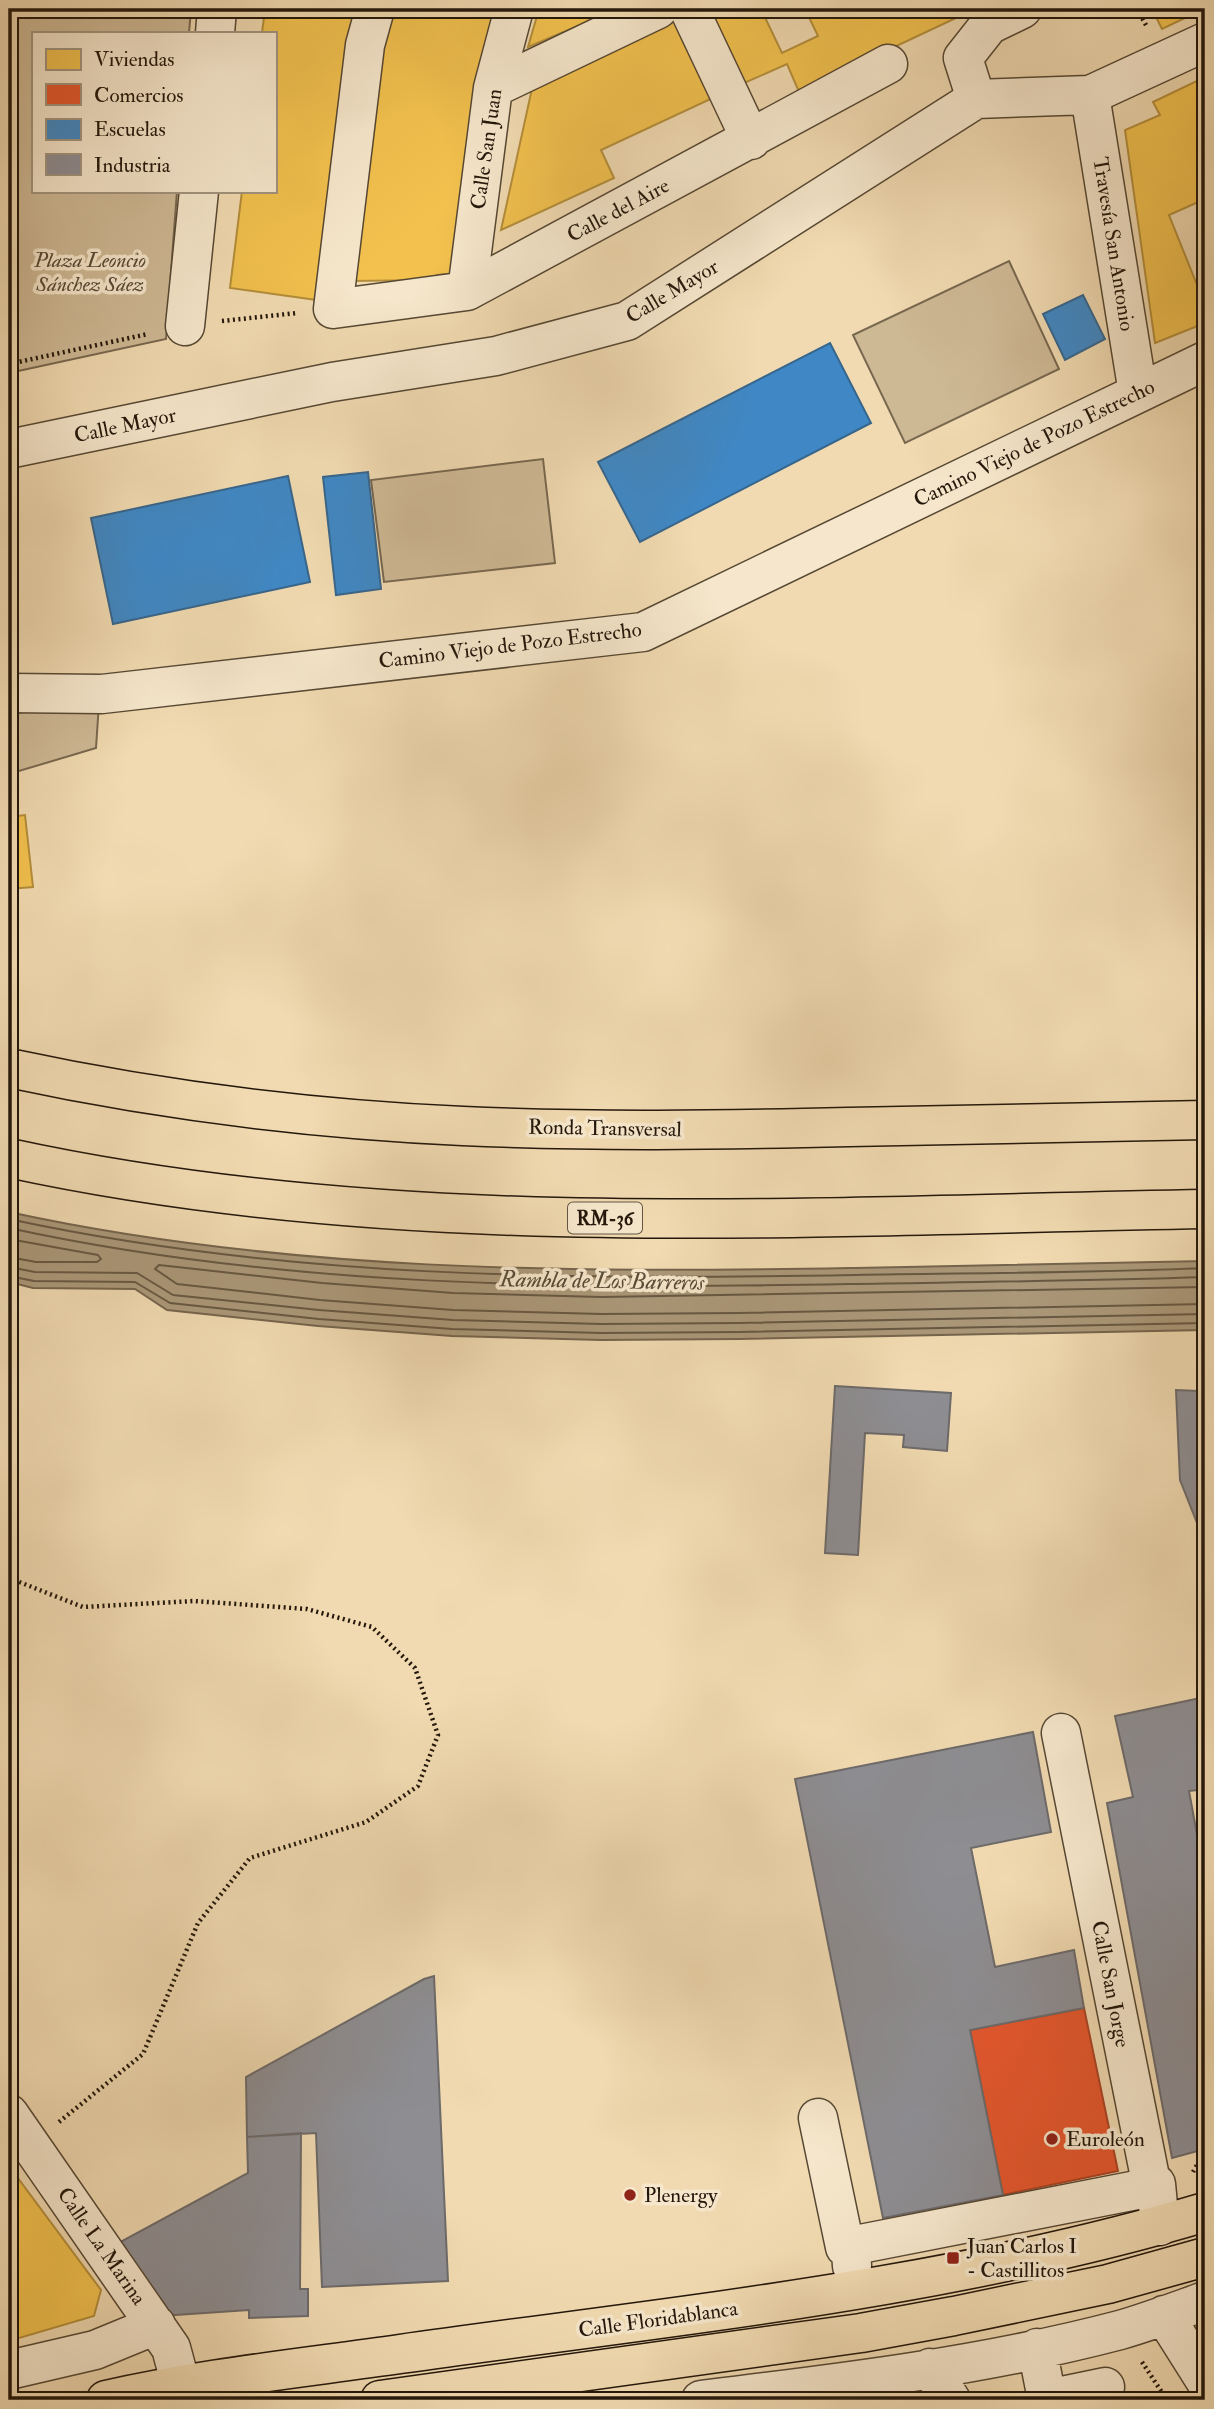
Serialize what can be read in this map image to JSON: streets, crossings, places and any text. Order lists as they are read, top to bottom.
{
  "streets": {
    "main road": ["Ronda Transversal", "RM-36", "Calle Floridablanca"],
    "street": [
      "Calle San Juan",
      "Calle del Aire",
      "Travesía San Antonio",
      "Calle Mayor",
      "Camino Viejo de Pozo Estrecho",
      "Calle San Jorge",
      "Calle La Marina"
    ]
  },
  "crossings": [
    ["Calle San Juan", "Calle del Aire"],
    ["Travesía San Antonio", "Camino Viejo de Pozo Estrecho"],
    ["Calle San Jorge", "Calle Floridablanca"],
    ["Calle La Marina", "Calle Floridablanca"]
  ],
  "water": ["Rambla de Los Barreros"],
  "parks": ["Plaza Leoncio Sánchez Sáez"],
  "places": {
    "other": ["Euroleón", "Plenergy"],
    "transit": ["Juan Carlos I - Castillitos"]
  },
  "legend": [
    "Viviendas",
    "Comercios",
    "Escuelas",
    "Industria"
  ]
}
